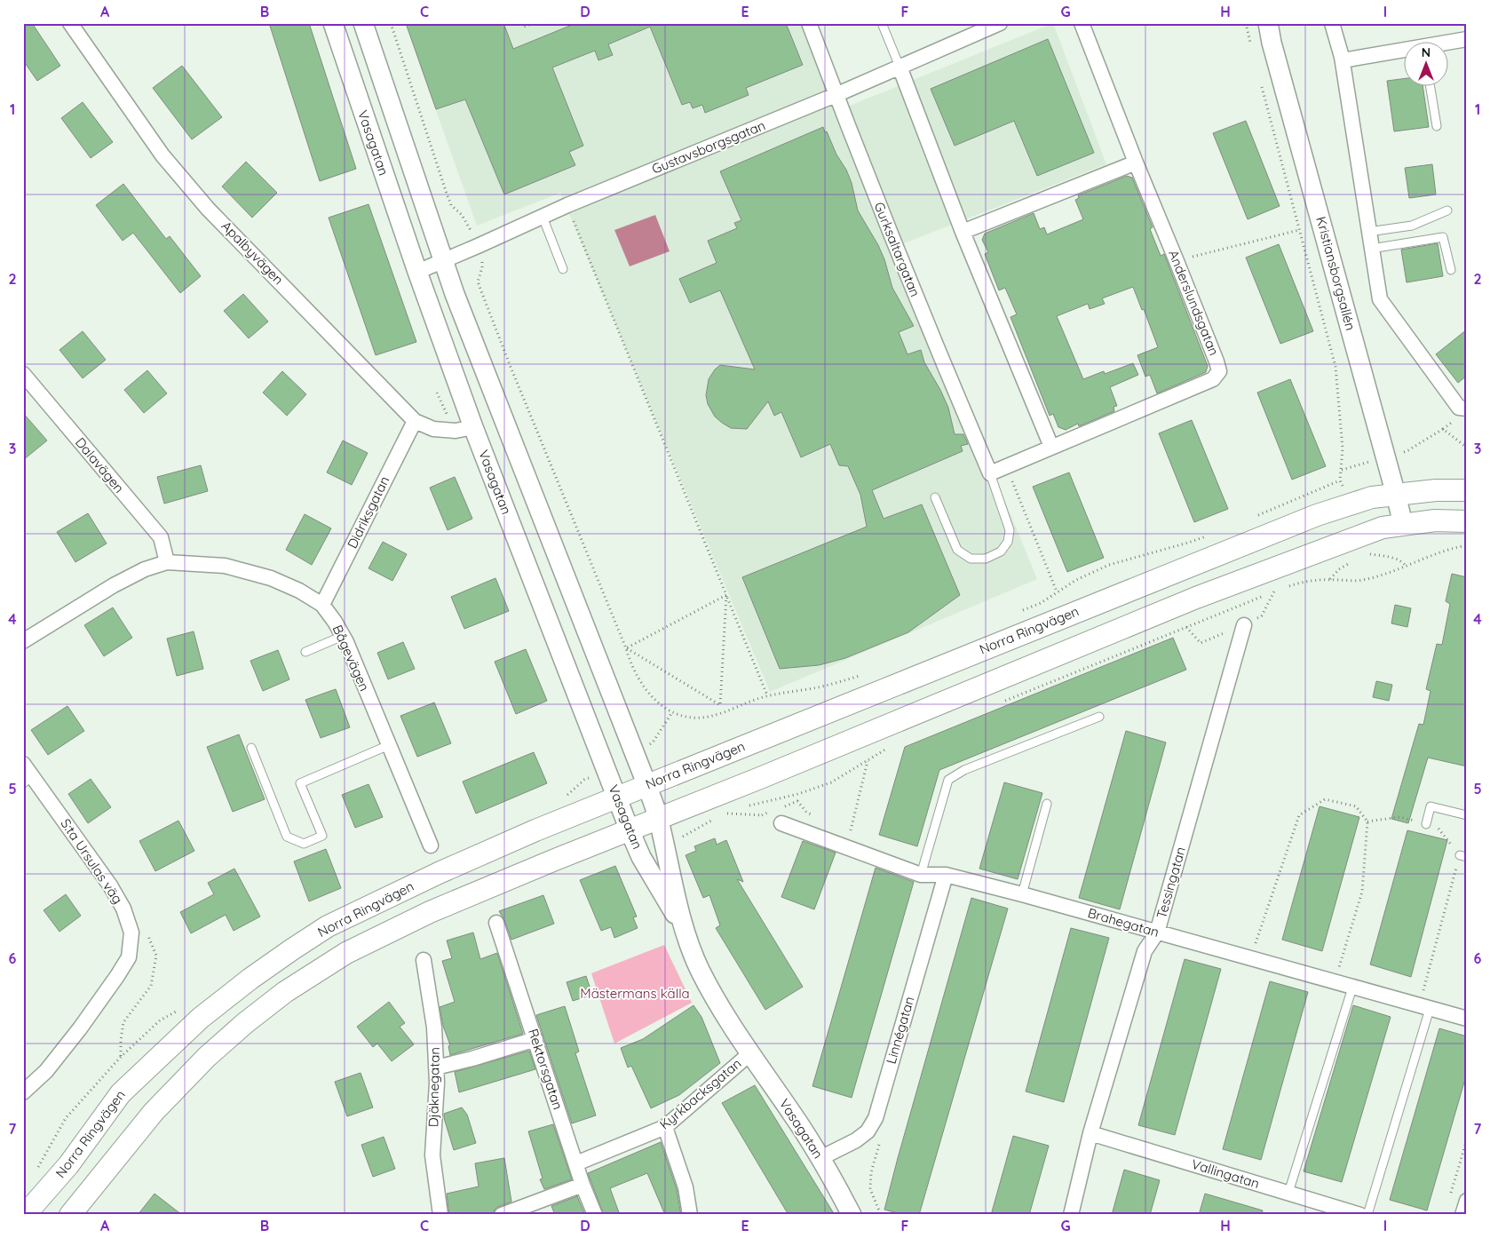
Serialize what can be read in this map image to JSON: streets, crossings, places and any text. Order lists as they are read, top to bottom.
{
  "streets": {
    "main road": ["Norra Ringvägen"],
    "street": [
      "Vasagatan",
      "Gustavsborgsgatan",
      "Gurksaltargatan",
      "Apalbyvägen",
      "Kristiansborgsallén",
      "Anderslundsgatan",
      "Dalavägen",
      "Didriksgatan",
      "Bågevägen",
      "S:ta Ursulas väg",
      "Tessingatan",
      "Brahegatan",
      "Linnégatan",
      "Rektorsgatan",
      "Djäknegatan",
      "Kyrkbacksgatan",
      "Vallingatan"
    ]
  },
  "crossings": [
    ["Vasagatan", "Gustavsborgsgatan"],
    ["Vasagatan", "Apalbyvägen"],
    ["Vasagatan", "Norra Ringvägen"],
    ["Vasagatan", "Linnégatan"],
    ["Vasagatan", "Kyrkbacksgatan"],
    ["Gustavsborgsgatan", "Gurksaltargatan"],
    ["Gurksaltargatan", "Anderslundsgatan"],
    ["Apalbyvägen", "Didriksgatan"],
    ["Kristiansborgsallén", "Norra Ringvägen"],
    ["Dalavägen", "Bågevägen"],
    ["Didriksgatan", "Bågevägen"],
    ["Tessingatan", "Brahegatan"],
    ["Tessingatan", "Vallingatan"],
    ["Brahegatan", "Linnégatan"],
    ["Rektorsgatan", "Kyrkbacksgatan"]
  ],
  "parks": ["Mästermans källa"],
  "north": "top",
  "grid": {
    "columns": [
      "A",
      "B",
      "C",
      "D",
      "E",
      "F",
      "G",
      "H",
      "I"
    ],
    "rows": [
      "1",
      "2",
      "3",
      "4",
      "5",
      "6",
      "7"
    ]
  }
}
